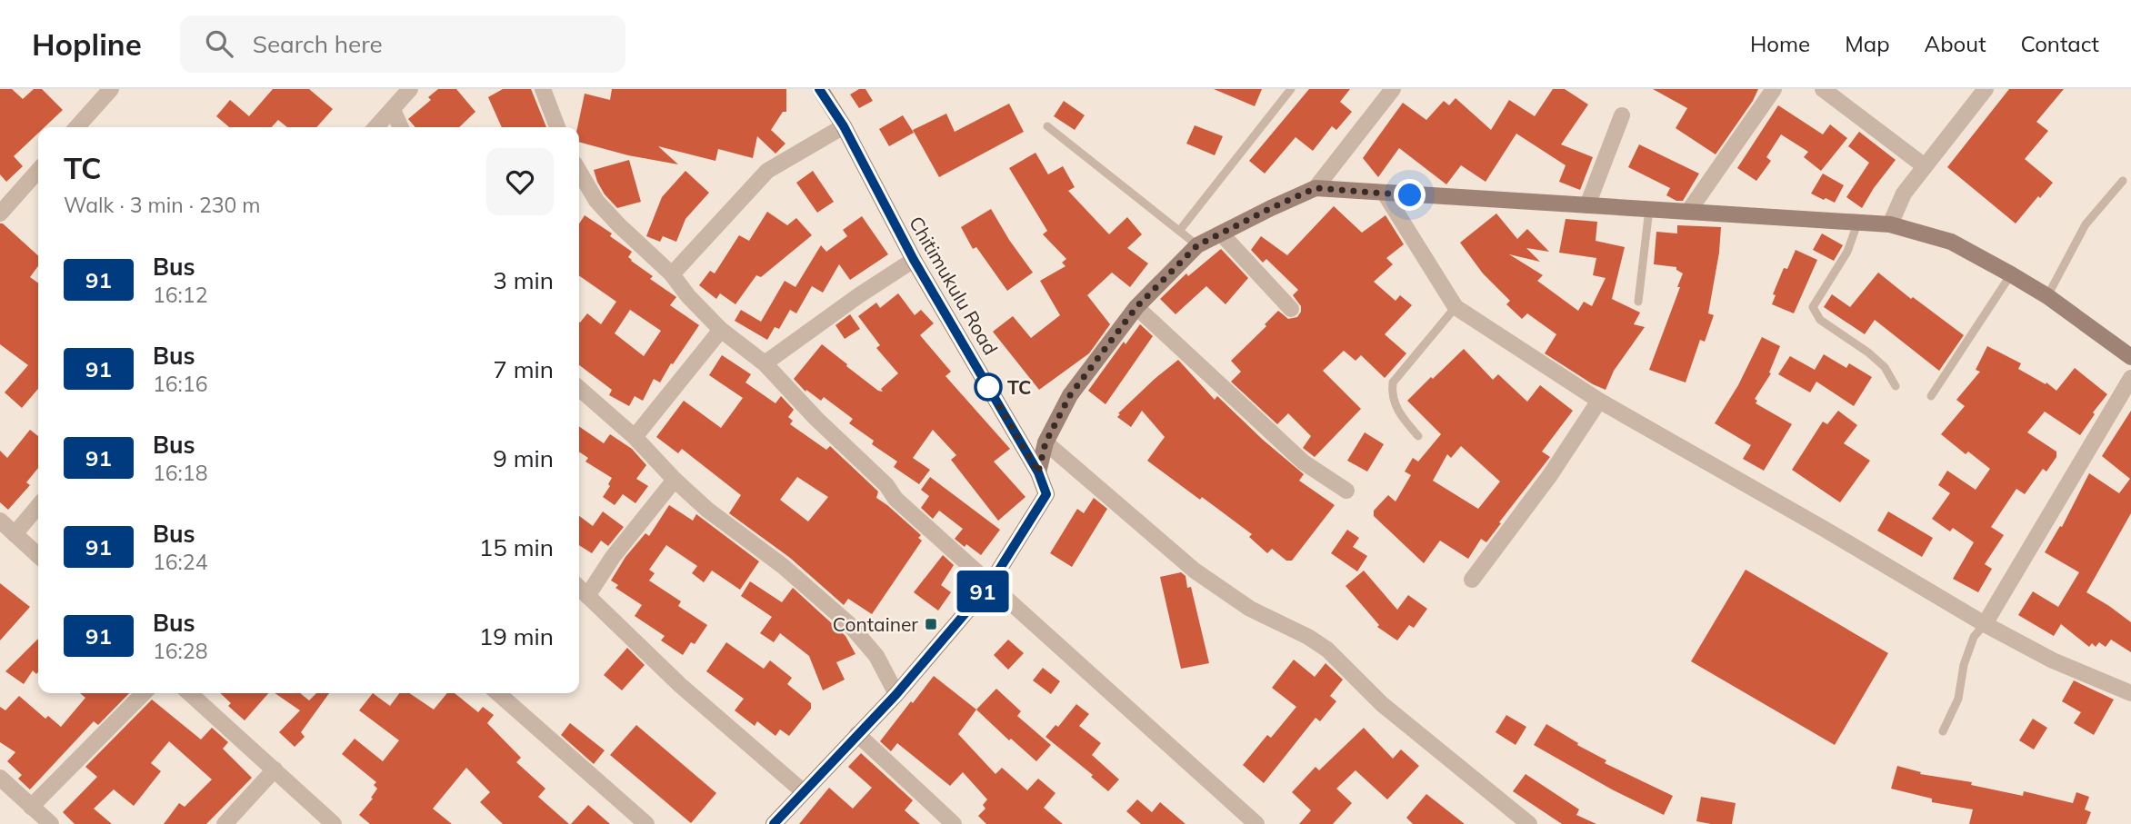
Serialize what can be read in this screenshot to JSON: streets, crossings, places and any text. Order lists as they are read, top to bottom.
{
  "streets": {
    "street": ["Chitimukulu Road"]
  },
  "places": {
    "other": ["TC"],
    "transit": ["Container"]
  },
  "lines": ["bus line 91"],
  "page": {
    "header": "Hopline",
    "search": "Search here",
    "nav": [
      "Home",
      "Map",
      "About",
      "Contact"
    ],
    "on_map": "91",
    "heading": ["TC", "Walk · 3 min · 230 m"],
    "list": [
      {
        "mark": "91",
        "name": "Bus",
        "note": "16:12",
        "value": "3 min"
      },
      {
        "mark": "91",
        "name": "Bus",
        "note": "16:16",
        "value": "7 min"
      },
      {
        "mark": "91",
        "name": "Bus",
        "note": "16:18",
        "value": "9 min"
      },
      {
        "mark": "91",
        "name": "Bus",
        "note": "16:24",
        "value": "15 min"
      },
      {
        "mark": "91",
        "name": "Bus",
        "note": "16:28",
        "value": "19 min"
      }
    ]
  }
}
